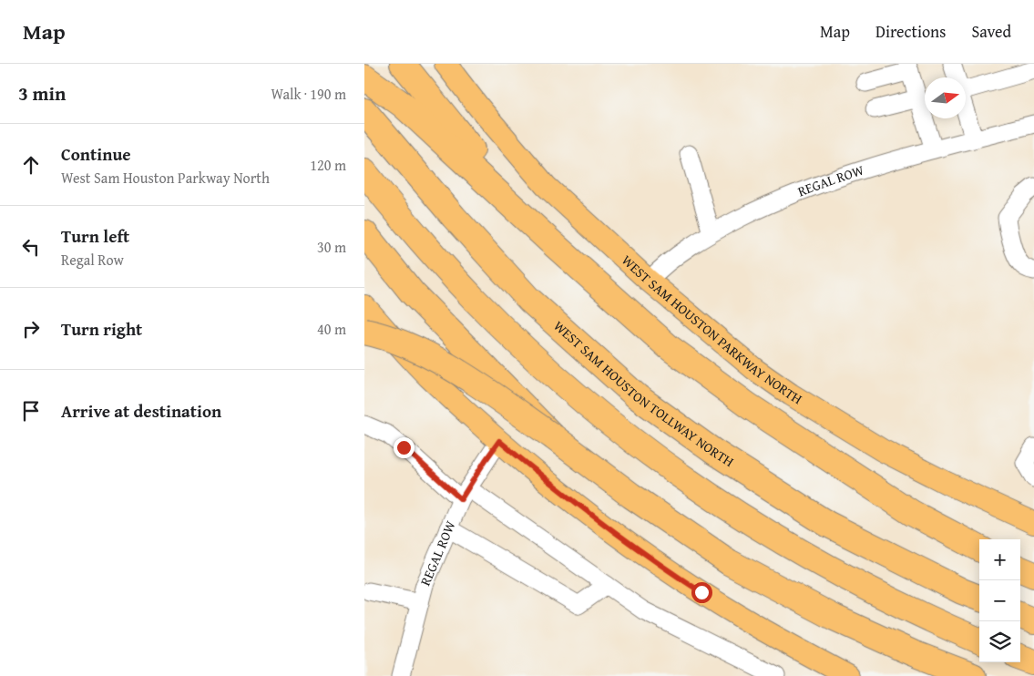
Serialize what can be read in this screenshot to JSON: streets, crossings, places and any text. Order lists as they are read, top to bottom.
{
  "streets": {
    "highway": ["WEST SAM HOUSTON TOLLWAY NORTH"],
    "main road": ["WEST SAM HOUSTON PARKWAY NORTH"],
    "street": ["REGAL ROW"]
  },
  "crossings": [
    ["REGAL ROW", "WEST SAM HOUSTON PARKWAY NORTH"]
  ],
  "north": "right",
  "page": {
    "header": "Map",
    "nav": ["Map", "Directions", "Saved"],
    "heading": ["3 min", "Walk · 190 m"],
    "list": [
      ["Continue", "West Sam Houston Parkway North", "120 m"],
      ["Turn left", "Regal Row", "30 m"],
      ["Turn right", "40 m"],
      "Arrive at destination"
    ],
    "map_buttons": ["+", "−"]
  }
}
